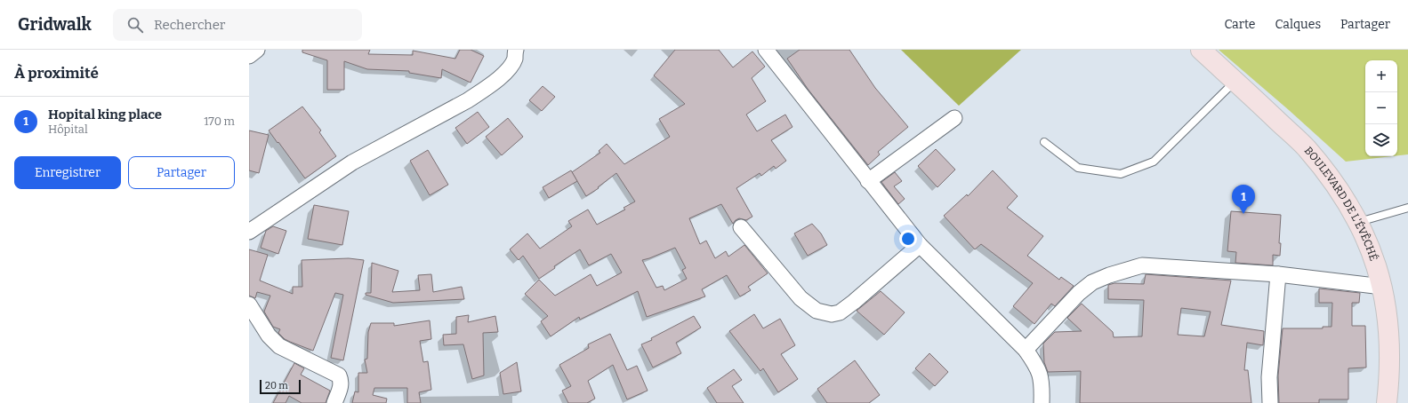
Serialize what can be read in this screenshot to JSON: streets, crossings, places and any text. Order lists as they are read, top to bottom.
{
  "streets": {
    "main road": ["BOULEVARD DE L'ÉVÊCHÉ"]
  },
  "scale_bar": "20 m",
  "page": {
    "header": "Gridwalk",
    "search": "Rechercher",
    "nav": ["Carte", "Calques", "Partager"],
    "heading": "À proximité",
    "map_buttons": ["+", "−"],
    "list": [
      {
        "mark": "1",
        "name": "Hopital king place",
        "note": "Hôpital",
        "value": "170 m"
      }
    ],
    "buttons": ["Enregistrer", "Partager"],
    "pins": "1",
    "scale": "20 m"
  }
}
